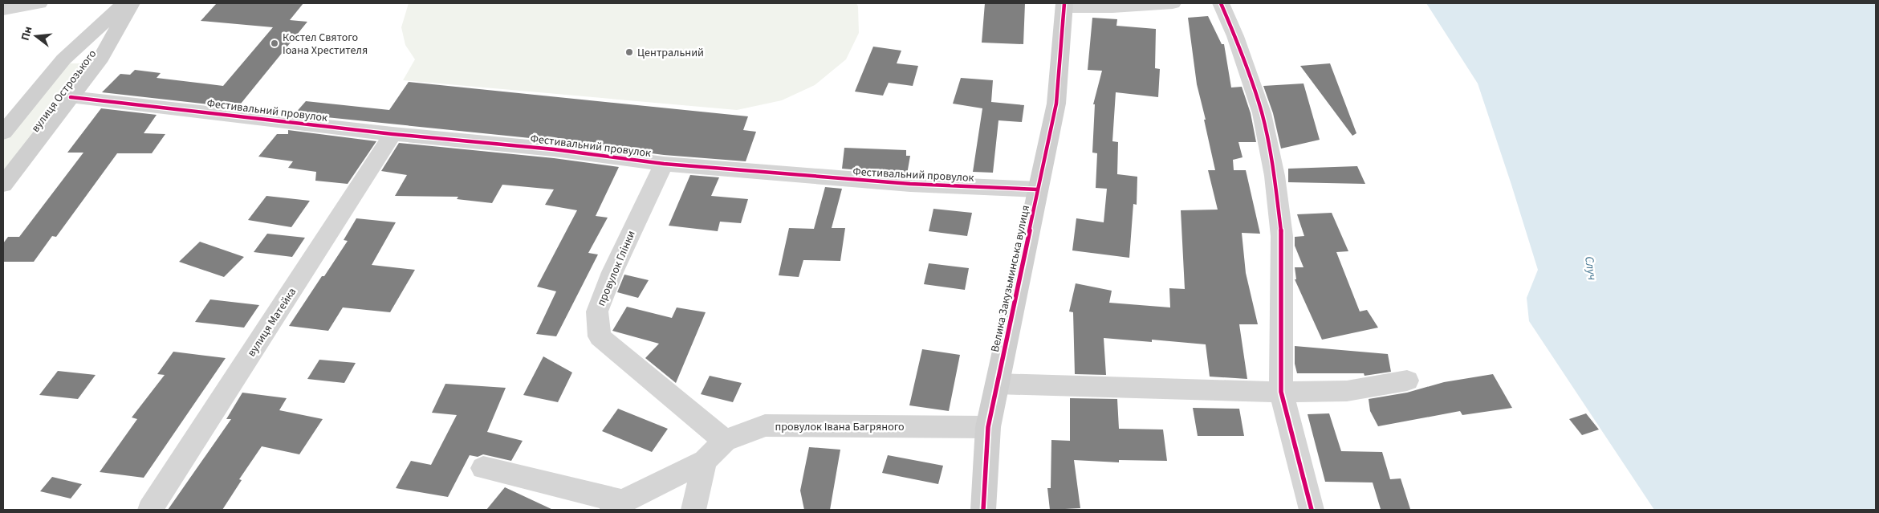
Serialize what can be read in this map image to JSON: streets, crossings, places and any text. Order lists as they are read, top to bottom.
{
  "streets": {
    "street": [
      "вулиця Острозького",
      "Фестивальний провулок",
      "провулок Глінки",
      "Велика Закузьминська вулиця",
      "вулиця Матейка",
      "провулок Івана Багряного"
    ]
  },
  "crossings": [
    ["вулиця Острозького", "Фестивальний провулок"],
    ["Фестивальний провулок", "провулок Глінки"],
    ["Фестивальний провулок", "Велика Закузьминська вулиця"],
    ["Фестивальний провулок", "вулиця Матейка"],
    ["провулок Глінки", "провулок Івана Багряного"],
    ["Велика Закузьминська вулиця", "провулок Івана Багряного"]
  ],
  "water": ["Случ"],
  "places": ["Костел Святого Іоана Хрестителя", "Центральний"],
  "north": "left"
}
